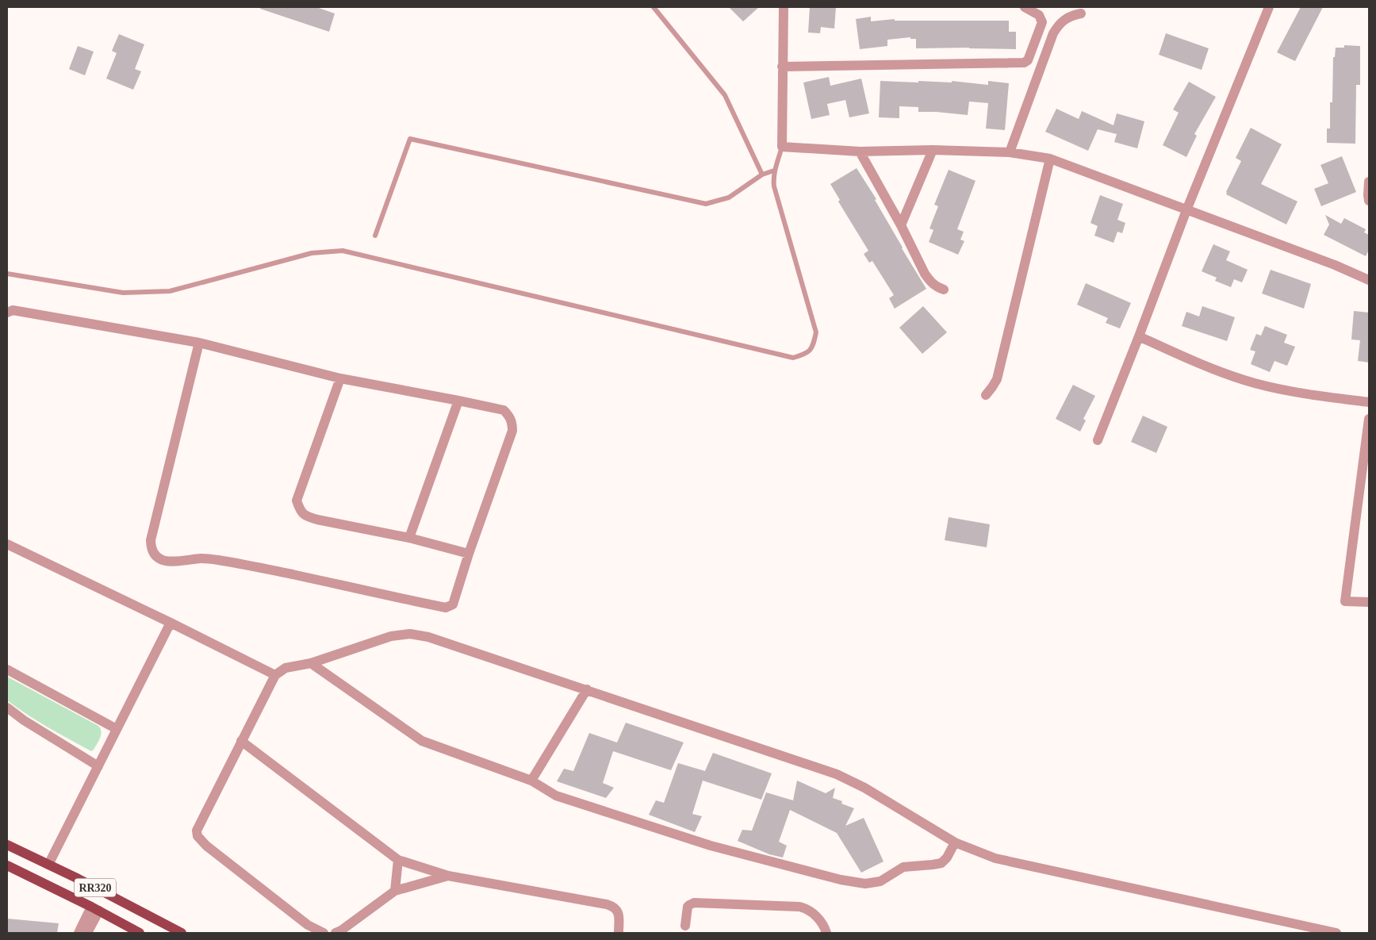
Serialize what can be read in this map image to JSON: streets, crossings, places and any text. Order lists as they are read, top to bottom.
{
  "streets": {
    "main road": ["RR320"]
  }
}
